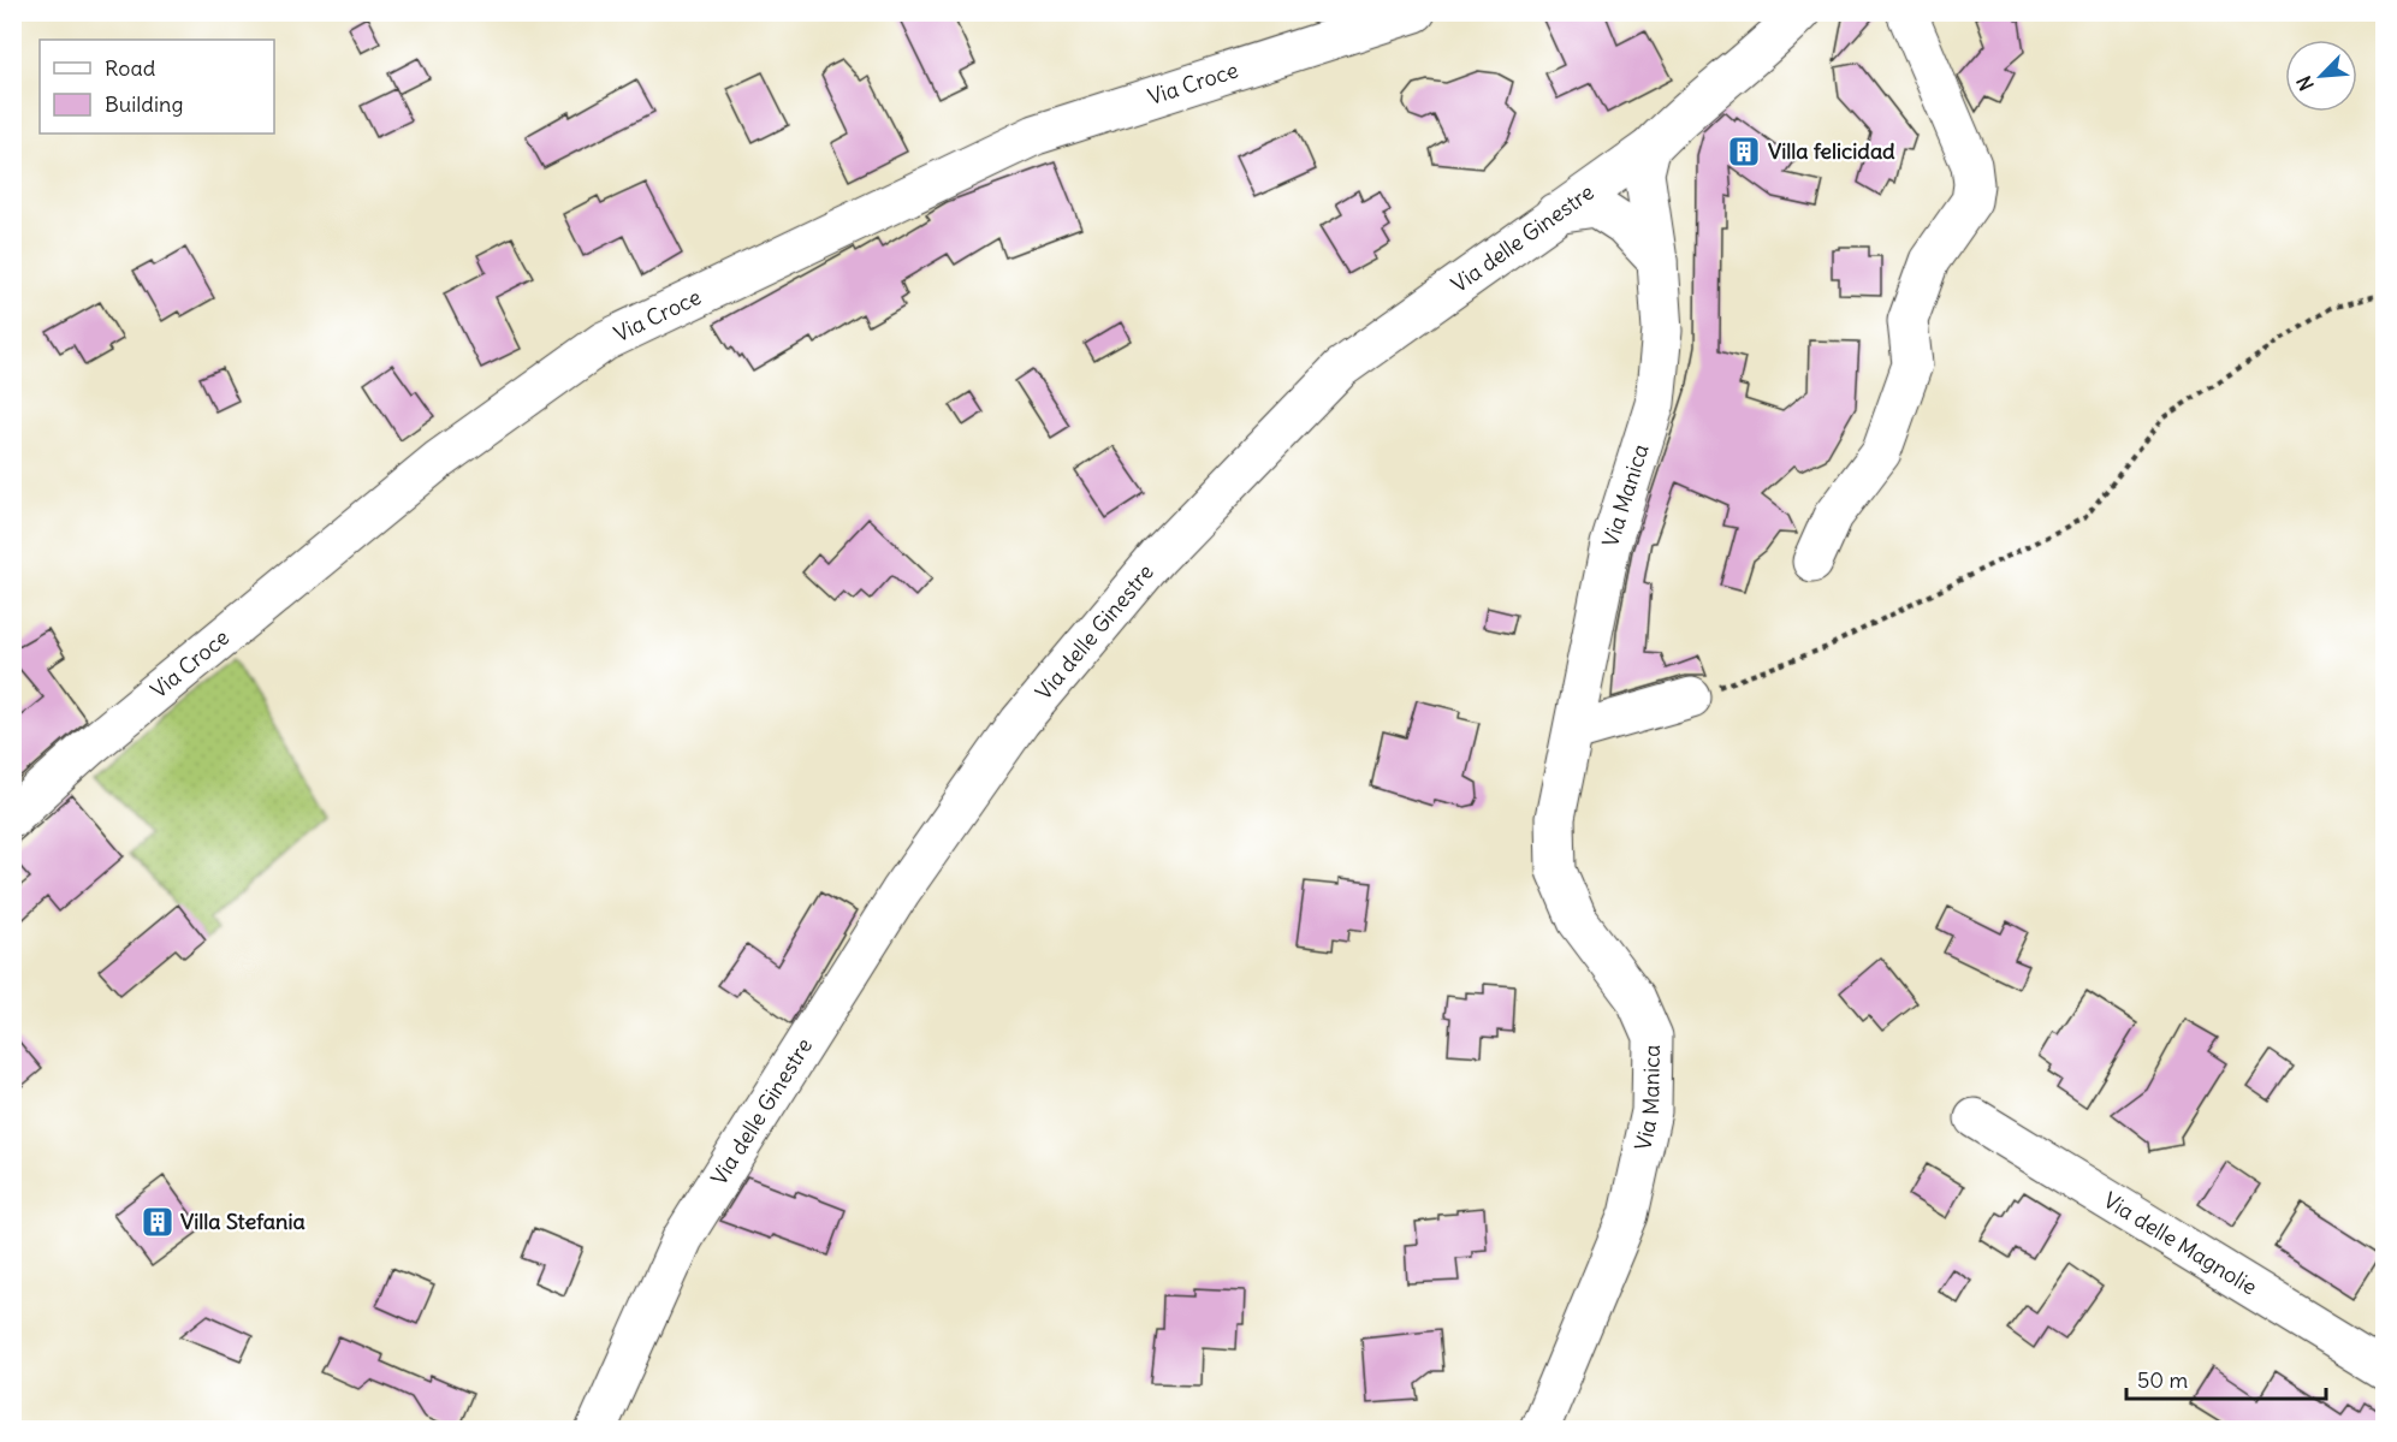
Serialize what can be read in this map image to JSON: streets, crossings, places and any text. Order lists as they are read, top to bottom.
{
  "streets": {
    "street": [
      "Via Croce",
      "Via delle Ginestre",
      "Via Manica",
      "Via delle Magnolie"
    ]
  },
  "crossings": [
    ["Via delle Ginestre", "Via Manica"]
  ],
  "places": {
    "building": ["Villa felicidad", "Villa Stefania"]
  },
  "legend": ["Road", "Building"],
  "scale_bar": "50 m",
  "north": "bottom left"
}
